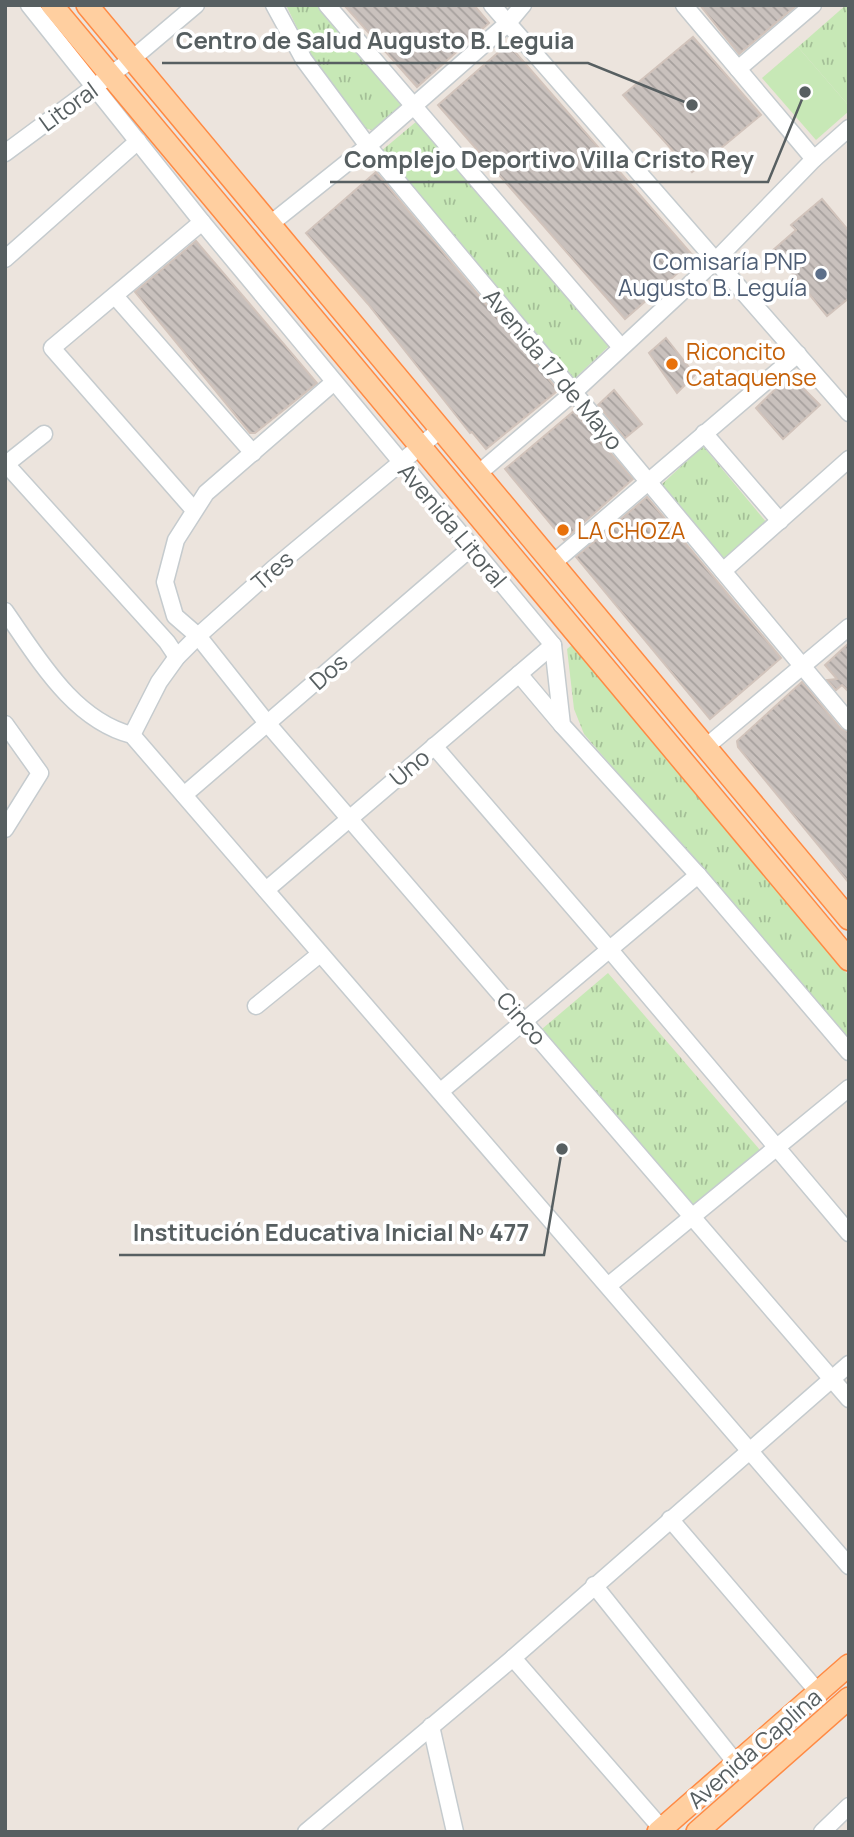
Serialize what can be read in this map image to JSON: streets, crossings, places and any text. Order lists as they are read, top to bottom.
{
  "streets": {
    "main road": ["Avenida Litoral", "Avenida Caplina"],
    "street": [
      "Litoral",
      "Avenida 17 de Mayo",
      "Tres",
      "Dos",
      "Uno",
      "Cinco"
    ]
  },
  "crossings": [
    ["Litoral", "Avenida Litoral"],
    ["Avenida Litoral", "Tres"],
    ["Avenida Litoral", "Dos"],
    ["Avenida Litoral", "Uno"],
    ["Avenida Litoral", "Cinco"],
    ["Tres", "Cinco"],
    ["Dos", "Cinco"],
    ["Uno", "Cinco"]
  ],
  "places": [
    "Complejo Deportivo Villa Cristo Rey",
    "Centro de Salud Augusto B. Leguia",
    "Comisaría PNP Augusto B. Leguía",
    "Riconcito Cataquense",
    "LA CHOZA",
    "Institución Educativa Inicial Nº 477"
  ]
}
